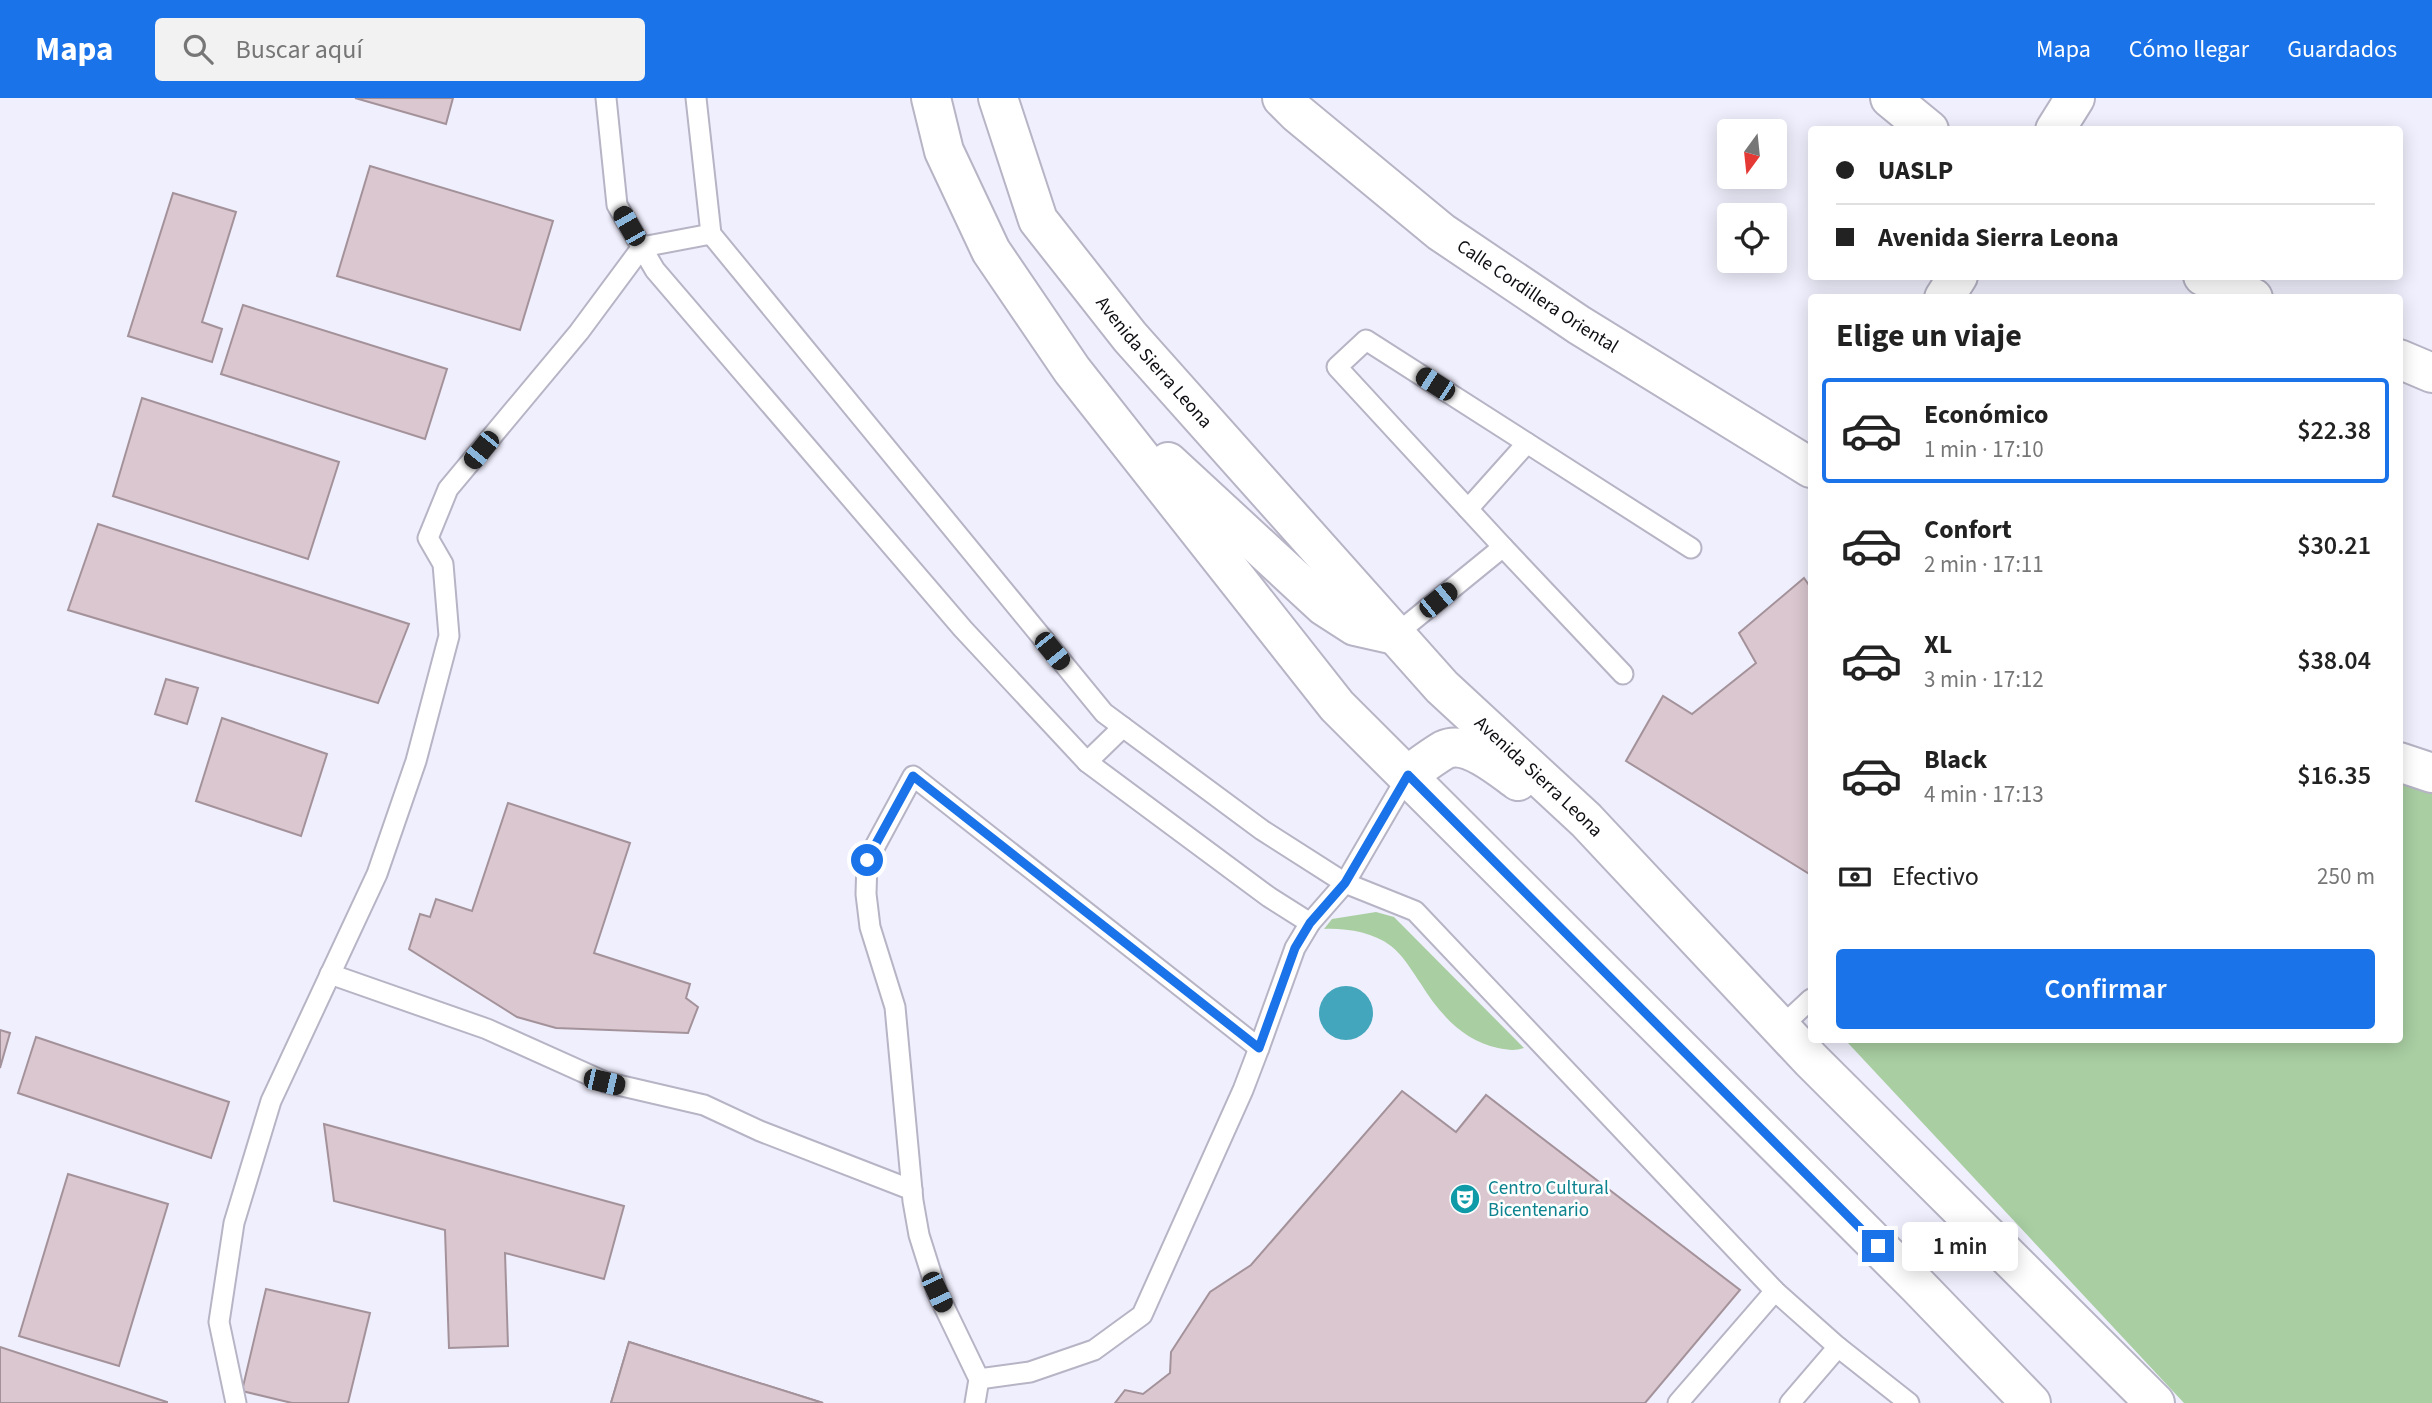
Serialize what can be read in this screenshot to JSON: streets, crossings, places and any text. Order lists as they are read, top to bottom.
{
  "streets": {
    "main road": ["Calle Cordillera Oriental", "Avenida Sierra Leona"]
  },
  "places": {
    "theatre": ["Centro Cultural Bicentenario"]
  },
  "north": "bottom",
  "page": {
    "header": "Mapa",
    "search": "Buscar aquí",
    "nav": ["Mapa", "Cómo llegar", "Guardados"],
    "banner": ["UASLP", "Avenida Sierra Leona"],
    "heading": "Elige un viaje",
    "list": [
      {
        "name": "Económico",
        "note": "1 min · 17:10",
        "value": "$22.38"
      },
      {
        "name": "Confort",
        "note": "2 min · 17:11",
        "value": "$30.21"
      },
      {
        "name": "XL",
        "note": "3 min · 17:12",
        "value": "$38.04"
      },
      {
        "name": "Black",
        "note": "4 min · 17:13",
        "value": "$16.35"
      }
    ],
    "pay": ["Efectivo", "250 m"],
    "buttons": "Confirmar",
    "bubble": "1 min"
  }
}
